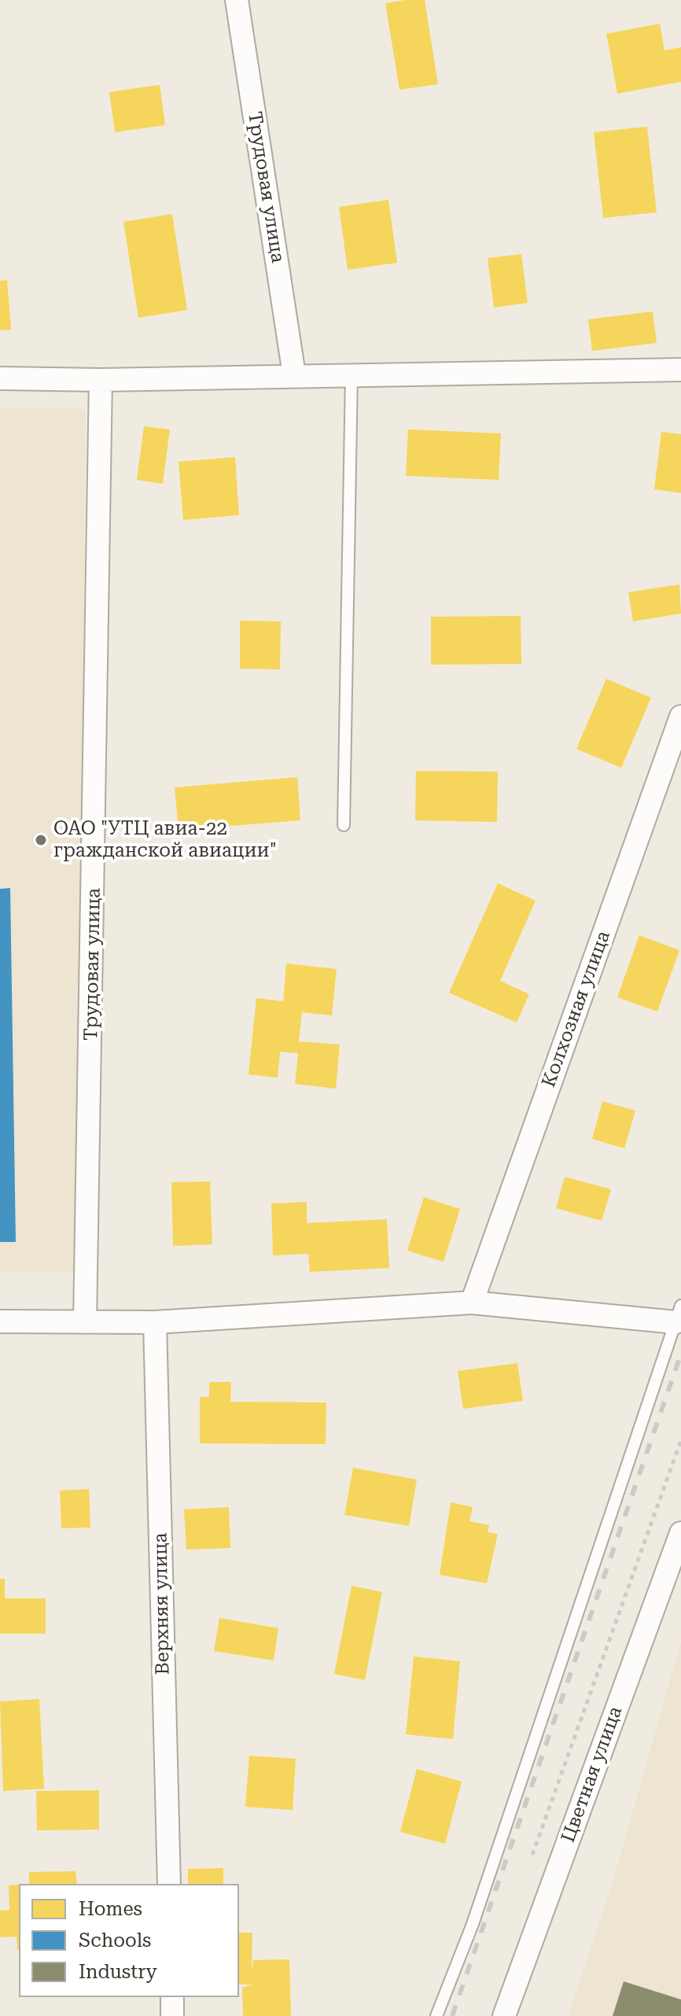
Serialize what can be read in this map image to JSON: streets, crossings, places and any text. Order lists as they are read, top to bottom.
{
  "streets": {
    "street": [
      "Трудовая улица",
      "Колхозная улица",
      "Верхняя улица",
      "Цветная улица"
    ]
  },
  "places": ["ОАО \"УТЦ авиа-22 гражданской авиации\""],
  "legend": ["Homes", "Schools", "Industry"]
}
